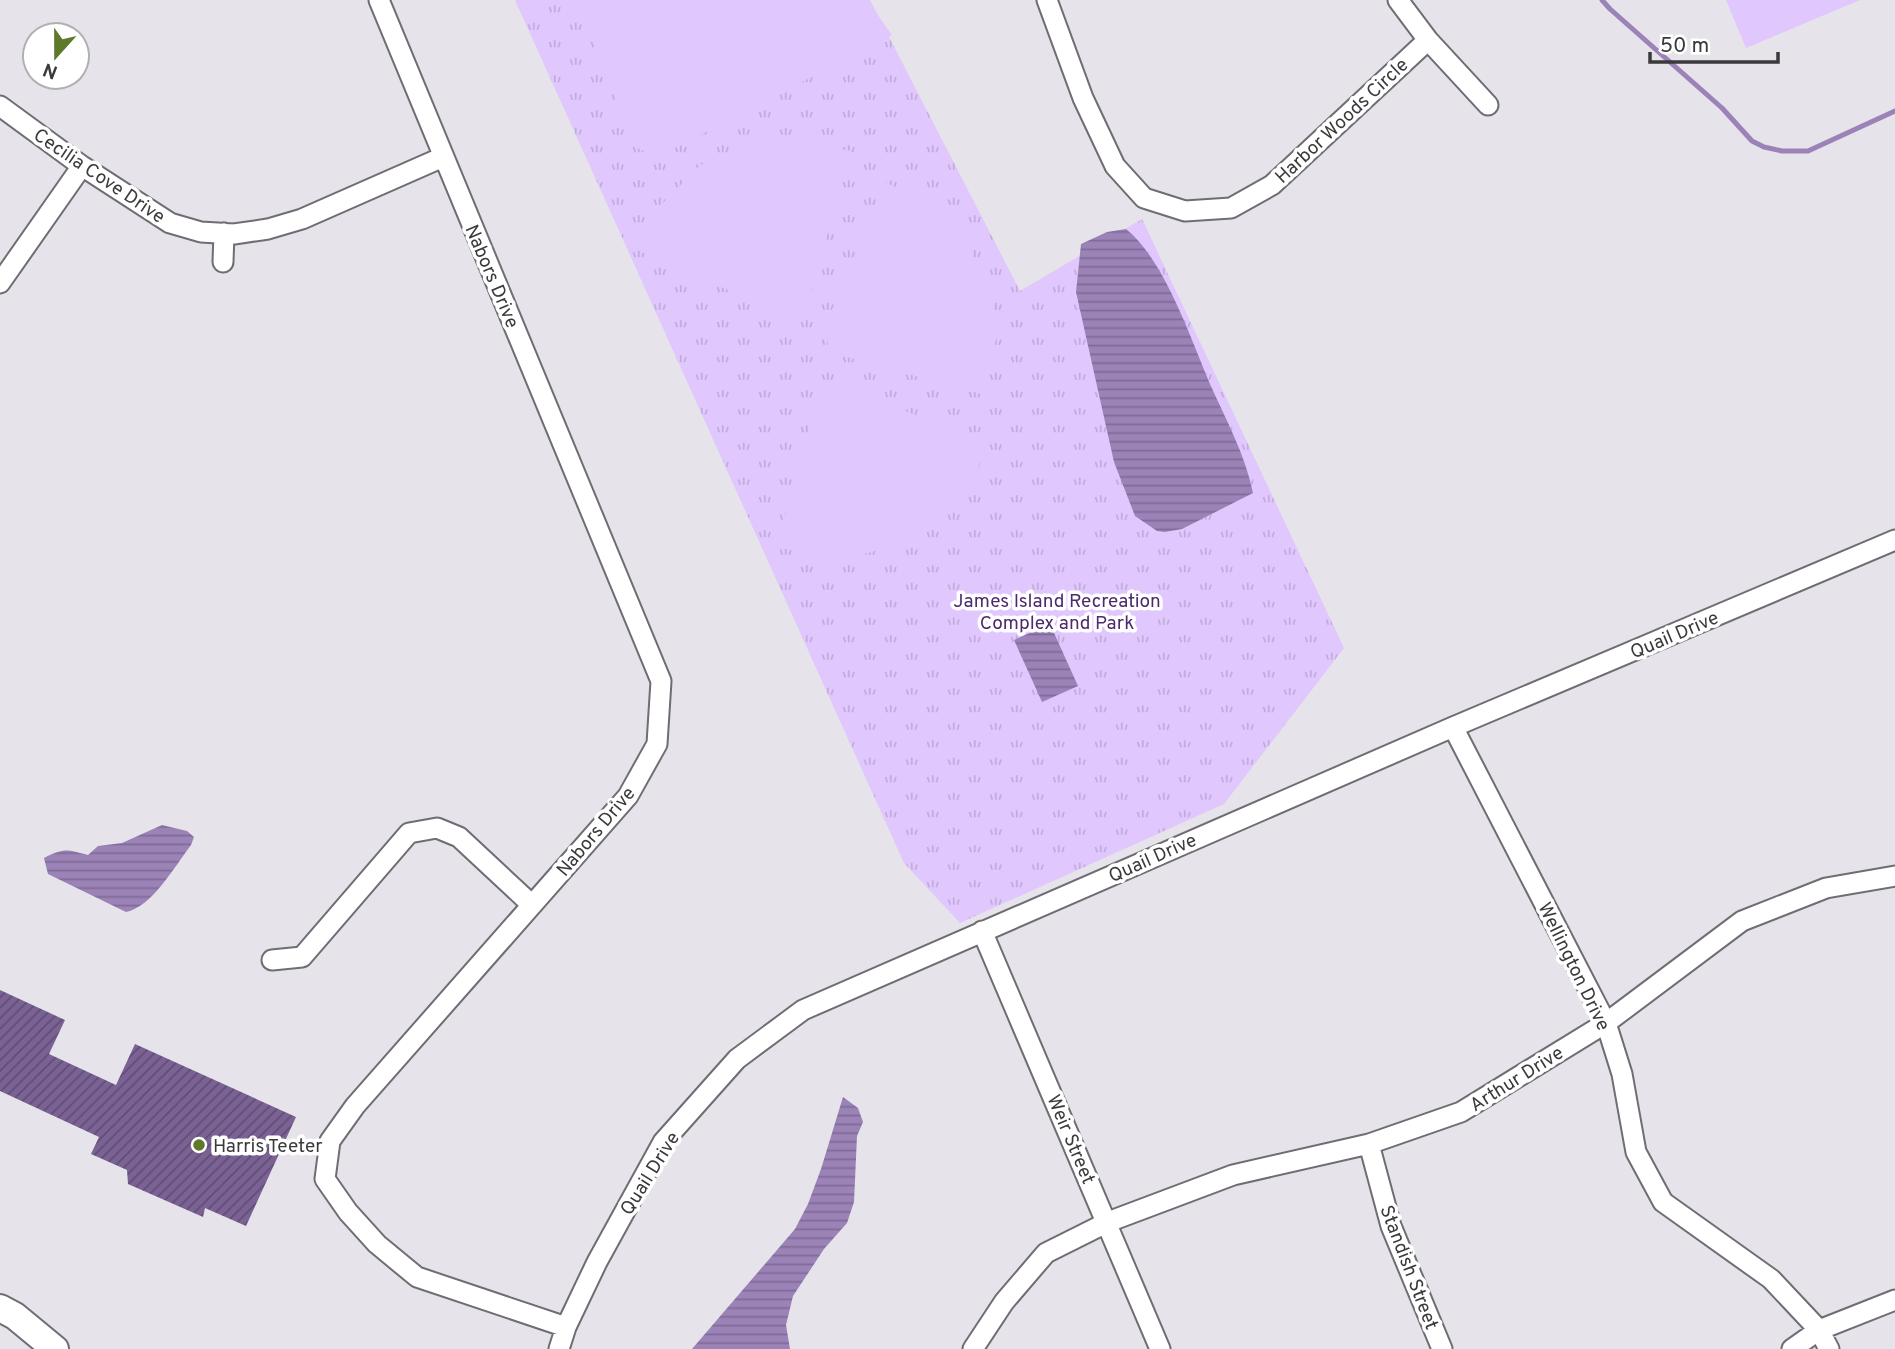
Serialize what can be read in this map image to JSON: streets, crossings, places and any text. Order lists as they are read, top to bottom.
{
  "streets": {
    "street": [
      "Harbor Woods Circle",
      "Cecilia Cove Drive",
      "Nabors Drive",
      "Quail Drive",
      "Wellington Drive",
      "Arthur Drive",
      "Weir Street",
      "Standish Street"
    ]
  },
  "crossings": [
    ["Cecilia Cove Drive", "Nabors Drive"],
    ["Nabors Drive", "Quail Drive"],
    ["Quail Drive", "Wellington Drive"],
    ["Quail Drive", "Weir Street"],
    ["Wellington Drive", "Arthur Drive"],
    ["Arthur Drive", "Weir Street"],
    ["Arthur Drive", "Standish Street"]
  ],
  "parks": ["James Island Recreation Complex and Park"],
  "places": ["Harris Teeter"],
  "scale_bar": "50 m",
  "north": "bottom"
}
